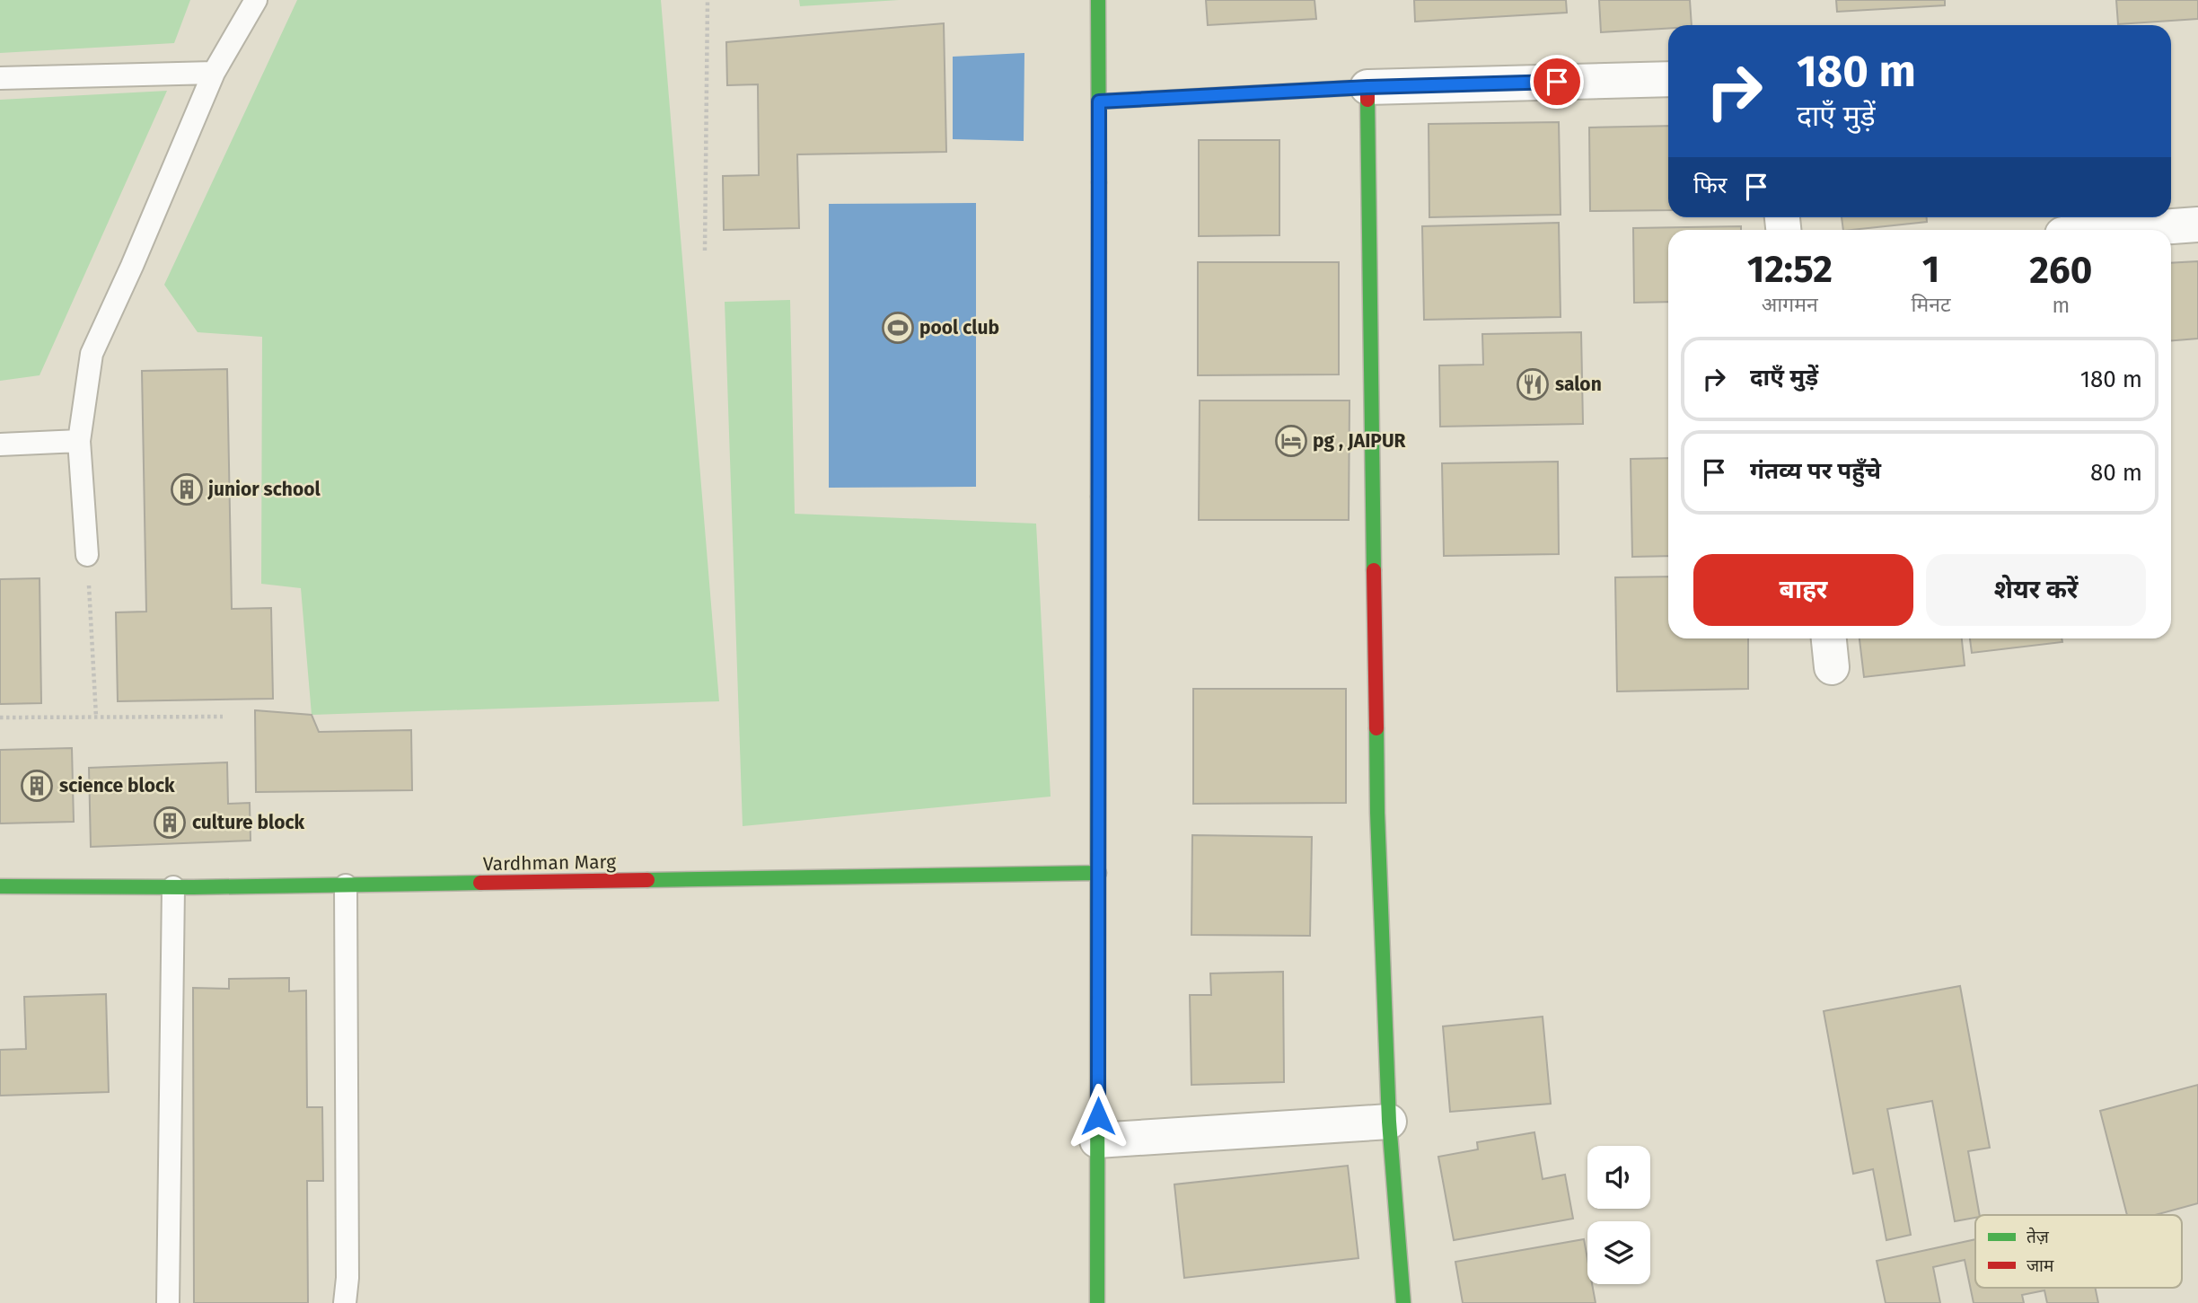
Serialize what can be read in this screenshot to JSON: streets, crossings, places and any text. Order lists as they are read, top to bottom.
{
  "streets": {
    "street": ["Vardhman Marg"]
  },
  "places": {
    "sports": ["pool club"],
    "restaurant": ["salon"],
    "hotel": ["pg , JAIPUR"],
    "building": ["junior school", "science block", "culture block"]
  },
  "legend": ["तेज़", "जाम"],
  "page": {
    "turn": ["180 m", "दाएँ मुड़ें"],
    "then": "फिर",
    "eta": [
      "12:52",
      "आगमन",
      "1",
      "मिनट",
      "260",
      "m"
    ],
    "list": [
      {
        "name": "दाएँ मुड़ें",
        "value": "180 m"
      },
      {
        "name": "गंतव्य पर पहुँचे",
        "value": "80 m"
      }
    ],
    "buttons": ["बाहर", "शेयर करें"]
  }
}
